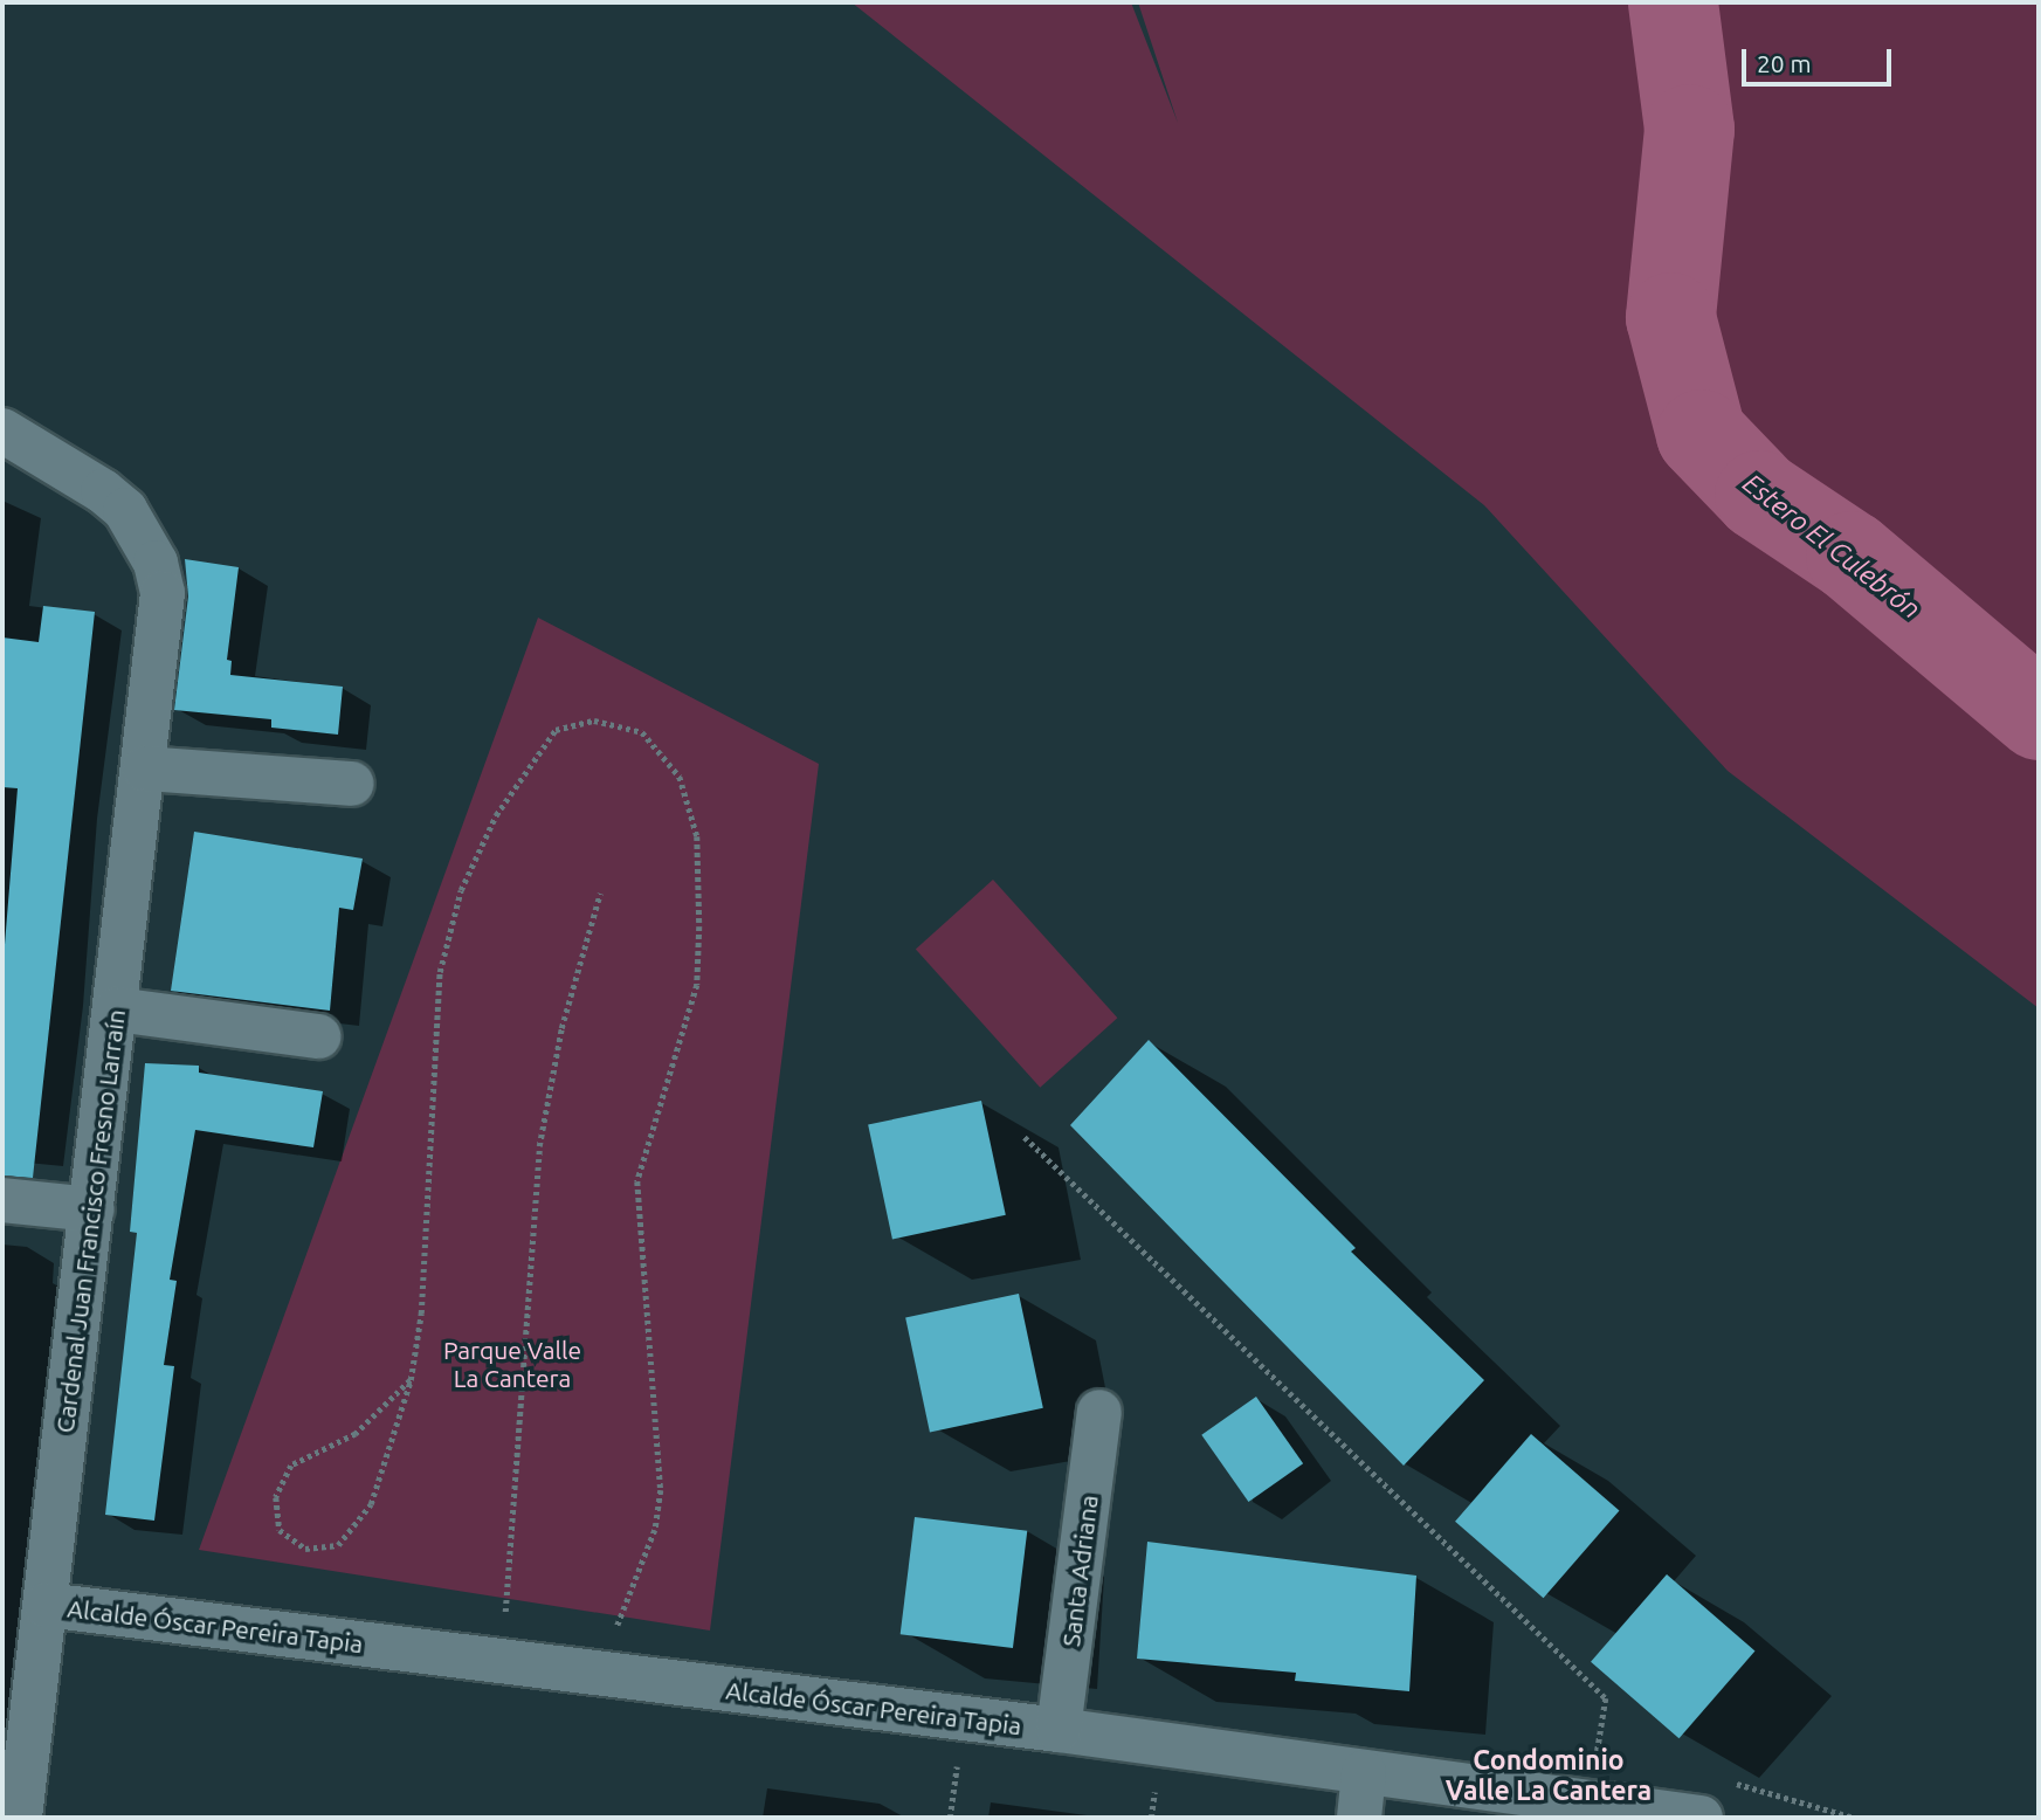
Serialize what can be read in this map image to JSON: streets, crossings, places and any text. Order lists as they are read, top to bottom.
{
  "streets": {
    "street": ["Cardenal Juan Francisco Fresno Larraín", "Santa Adriana", "Alcalde Óscar Pereira Tapia"]
  },
  "crossings": [
    ["Cardenal Juan Francisco Fresno Larraín", "Alcalde Óscar Pereira Tapia"],
    ["Santa Adriana", "Alcalde Óscar Pereira Tapia"]
  ],
  "districts": ["Condominio Valle La Cantera"],
  "water": ["Estero El Culebrón"],
  "parks": ["Parque Valle La Cantera"],
  "scale_bar": "20 m"
}
